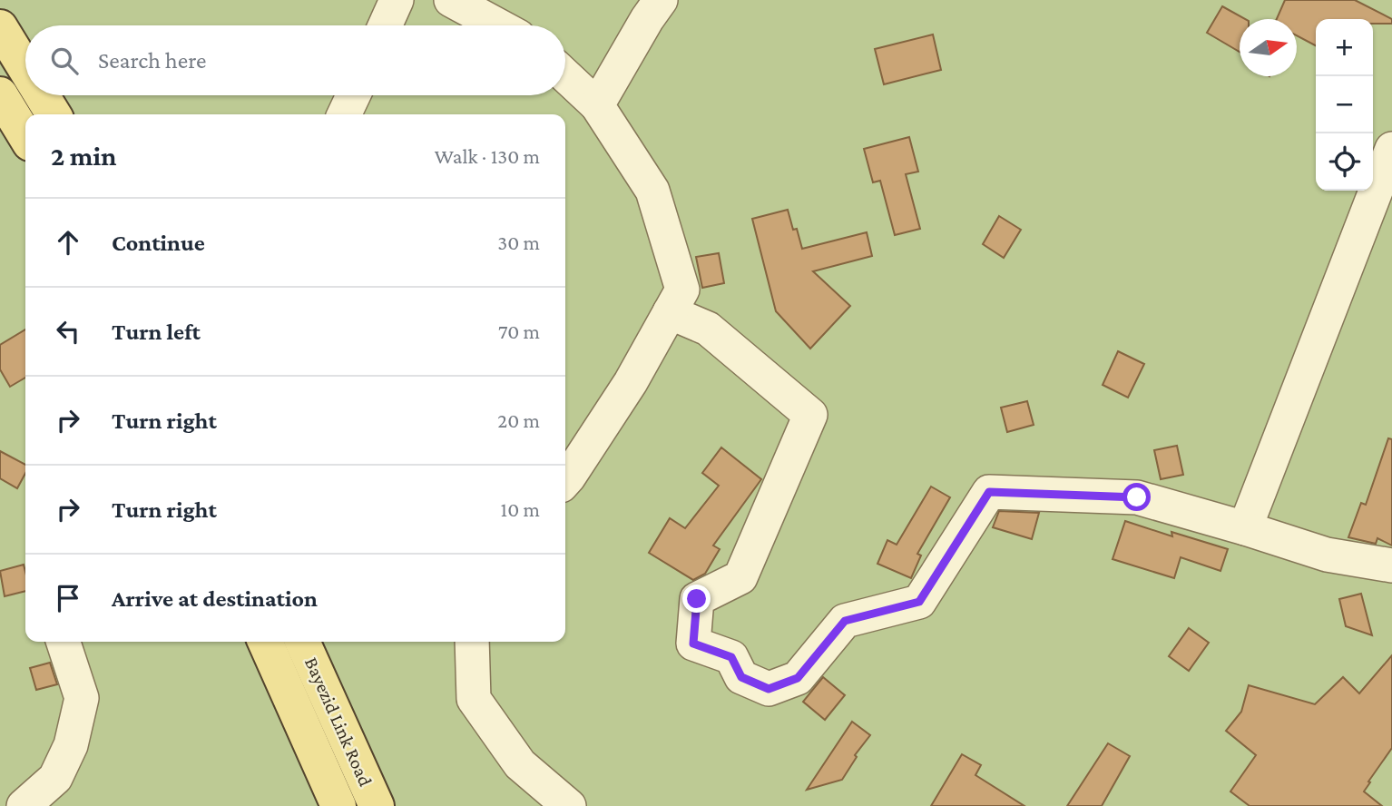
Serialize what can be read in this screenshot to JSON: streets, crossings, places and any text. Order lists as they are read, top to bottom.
{
  "streets": {
    "main road": ["Bayezid Link Road"]
  },
  "north": "right",
  "page": {
    "map_buttons": ["+", "−"],
    "search": "Search here",
    "heading": ["2 min", "Walk · 130 m"],
    "list": [
      ["Continue", "30 m"],
      ["Turn left", "70 m"],
      ["Turn right", "20 m"],
      ["Turn right", "10 m"],
      "Arrive at destination"
    ]
  }
}
